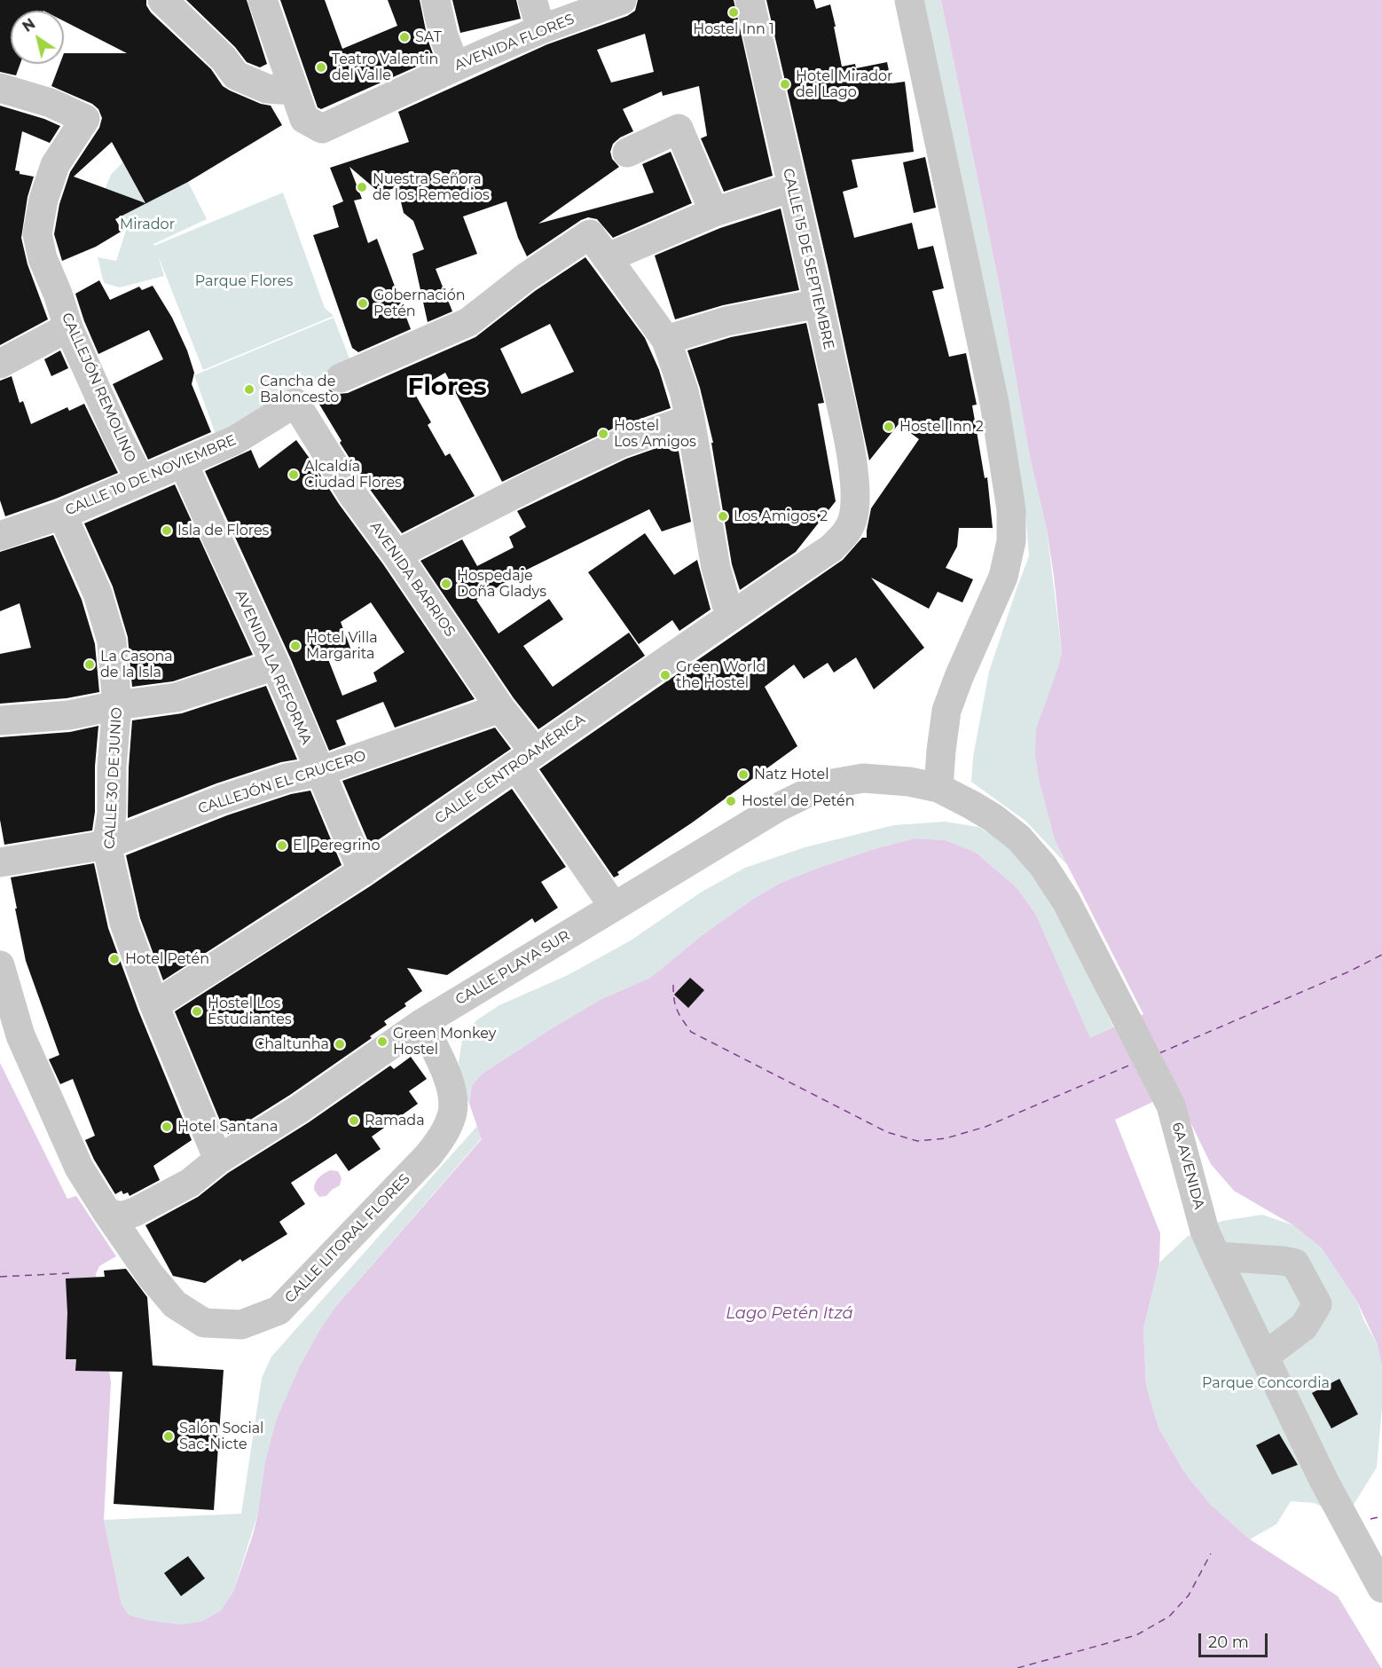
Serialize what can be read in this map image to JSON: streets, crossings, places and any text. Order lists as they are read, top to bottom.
{
  "streets": {
    "street": [
      "AVENIDA FLORES",
      "CALLE 15 DE SEPTIEMBRE",
      "CALLEJÓN REMOLINO",
      "CALLE 10 DE NOVIEMBRE",
      "AVENIDA BARRIOS",
      "AVENIDA LA REFORMA",
      "CALLE CENTROAMÉRICA",
      "CALLE 30 DE JUNIO",
      "CALLEJÓN EL CRUCERO",
      "CALLE PLAYA SUR",
      "6A AVENIDA",
      "CALLE LITORAL FLORES"
    ]
  },
  "crossings": [
    ["CALLE 15 DE SEPTIEMBRE", "CALLE CENTROAMÉRICA"],
    ["CALLEJÓN REMOLINO", "CALLE 10 DE NOVIEMBRE"],
    ["CALLE 10 DE NOVIEMBRE", "AVENIDA BARRIOS"],
    ["CALLE 10 DE NOVIEMBRE", "AVENIDA LA REFORMA"],
    ["CALLE 10 DE NOVIEMBRE", "CALLE 30 DE JUNIO"],
    ["AVENIDA BARRIOS", "CALLE CENTROAMÉRICA"],
    ["AVENIDA BARRIOS", "CALLEJÓN EL CRUCERO"],
    ["AVENIDA BARRIOS", "CALLE PLAYA SUR"],
    ["AVENIDA LA REFORMA", "CALLE CENTROAMÉRICA"],
    ["AVENIDA LA REFORMA", "CALLEJÓN EL CRUCERO"],
    ["CALLE CENTROAMÉRICA", "CALLE 30 DE JUNIO"],
    ["CALLE 30 DE JUNIO", "CALLEJÓN EL CRUCERO"],
    ["CALLE 30 DE JUNIO", "CALLE PLAYA SUR"],
    ["CALLE PLAYA SUR", "6A AVENIDA"],
    ["CALLE PLAYA SUR", "CALLE LITORAL FLORES"]
  ],
  "districts": ["Flores"],
  "water": ["Lago Petén Itzá"],
  "parks": ["Mirador", "Parque Flores", "Parque Concordia"],
  "places": [
    "Hostel Inn 1",
    "SAT",
    "Teatro Valentin del Valle",
    "Hotel Mirador del Lago",
    "Nuestra Señora de los Remedios",
    "Gobernación Petén",
    "Cancha de Baloncesto",
    "Hostel Inn 2",
    "Hostel Los Amigos",
    "Alcaldía Ciudad Flores",
    "Los Amigos 2",
    "Isla de Flores",
    "Hospedaje Doña Gladys",
    "Hotel Villa Margarita",
    "La Casona de la Isla",
    "Green World the Hostel",
    "Natz Hotel",
    "Hostel de Petén",
    "El Peregrino",
    "Hotel Petén",
    "Hostel Los Estudiantes",
    "Green Monkey Hostel",
    "Chaltunha",
    "Ramada",
    "Hotel Santana",
    "Salón Social Sac-Nicte"
  ],
  "scale_bar": "20 m",
  "north": "top left"
}
